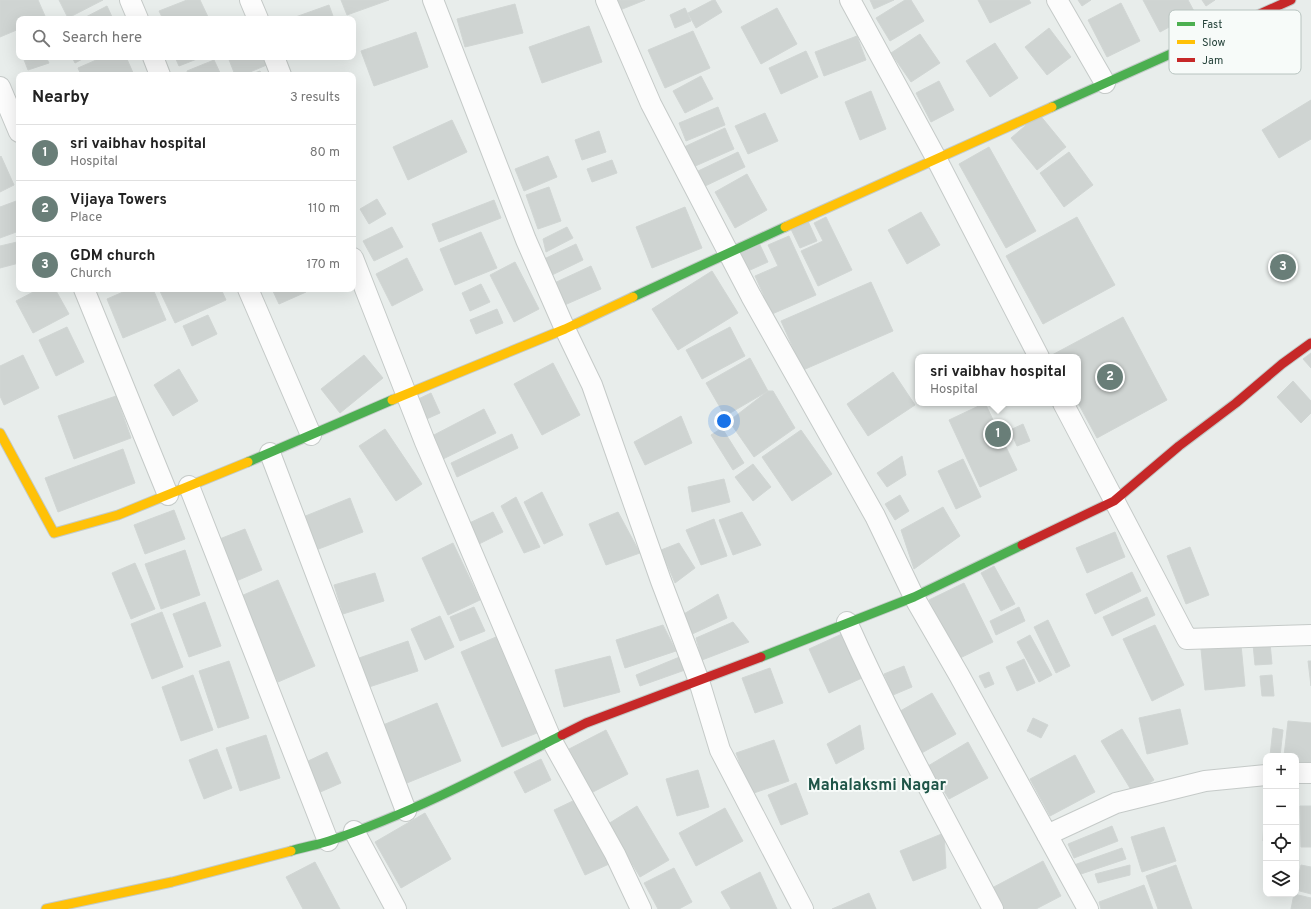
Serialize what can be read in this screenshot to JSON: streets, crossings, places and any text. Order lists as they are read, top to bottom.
{
  "districts": ["Mahalaksmi Nagar"],
  "legend": ["Fast", "Slow", "Jam"],
  "page": {
    "search": "Search here",
    "heading": ["Nearby", "3 results"],
    "list": [
      {
        "mark": "1",
        "name": "sri vaibhav hospital",
        "note": "Hospital",
        "value": "80 m"
      },
      {
        "mark": "2",
        "name": "Vijaya Towers",
        "note": "Place",
        "value": "110 m"
      },
      {
        "mark": "3",
        "name": "GDM church",
        "note": "Church",
        "value": "170 m"
      }
    ],
    "pins": ["3", "2", "1"],
    "popup": ["sri vaibhav hospital", "Hospital"],
    "map_buttons": ["+", "−"]
  }
}
